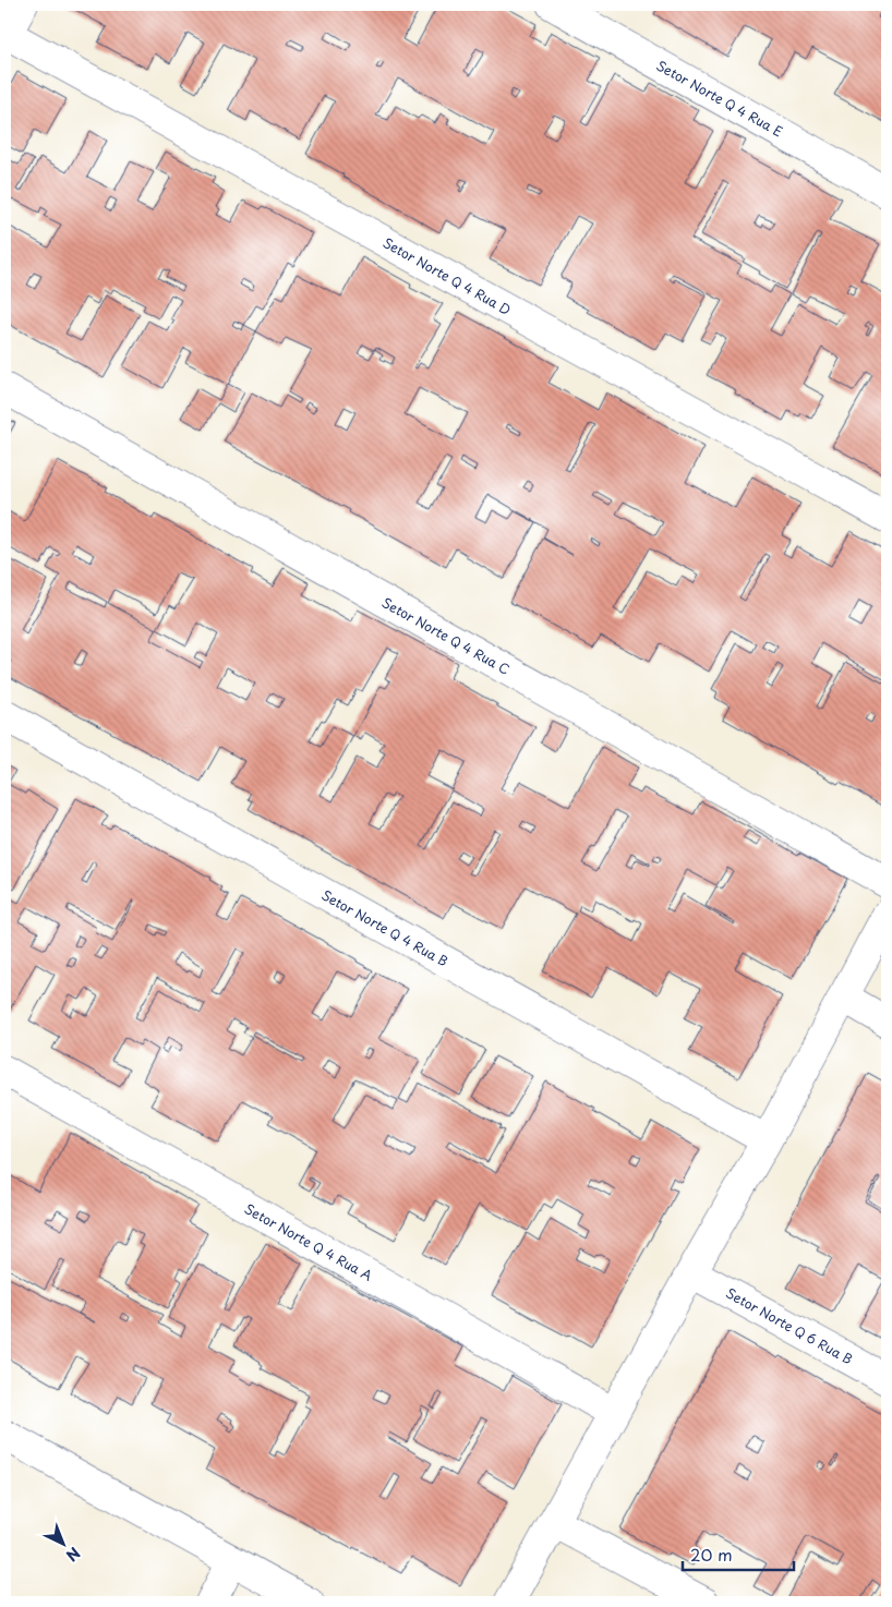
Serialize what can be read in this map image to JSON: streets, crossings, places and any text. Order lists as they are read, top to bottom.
{
  "streets": {
    "street": [
      "Setor Norte Q 4 Rua E",
      "Setor Norte Q 4 Rua D",
      "Setor Norte Q 4 Rua C",
      "Setor Norte Q 4 Rua B",
      "Setor Norte Q 4 Rua A",
      "Setor Norte Q 6 Rua B"
    ]
  },
  "scale_bar": "20 m",
  "north": "bottom right"
}
